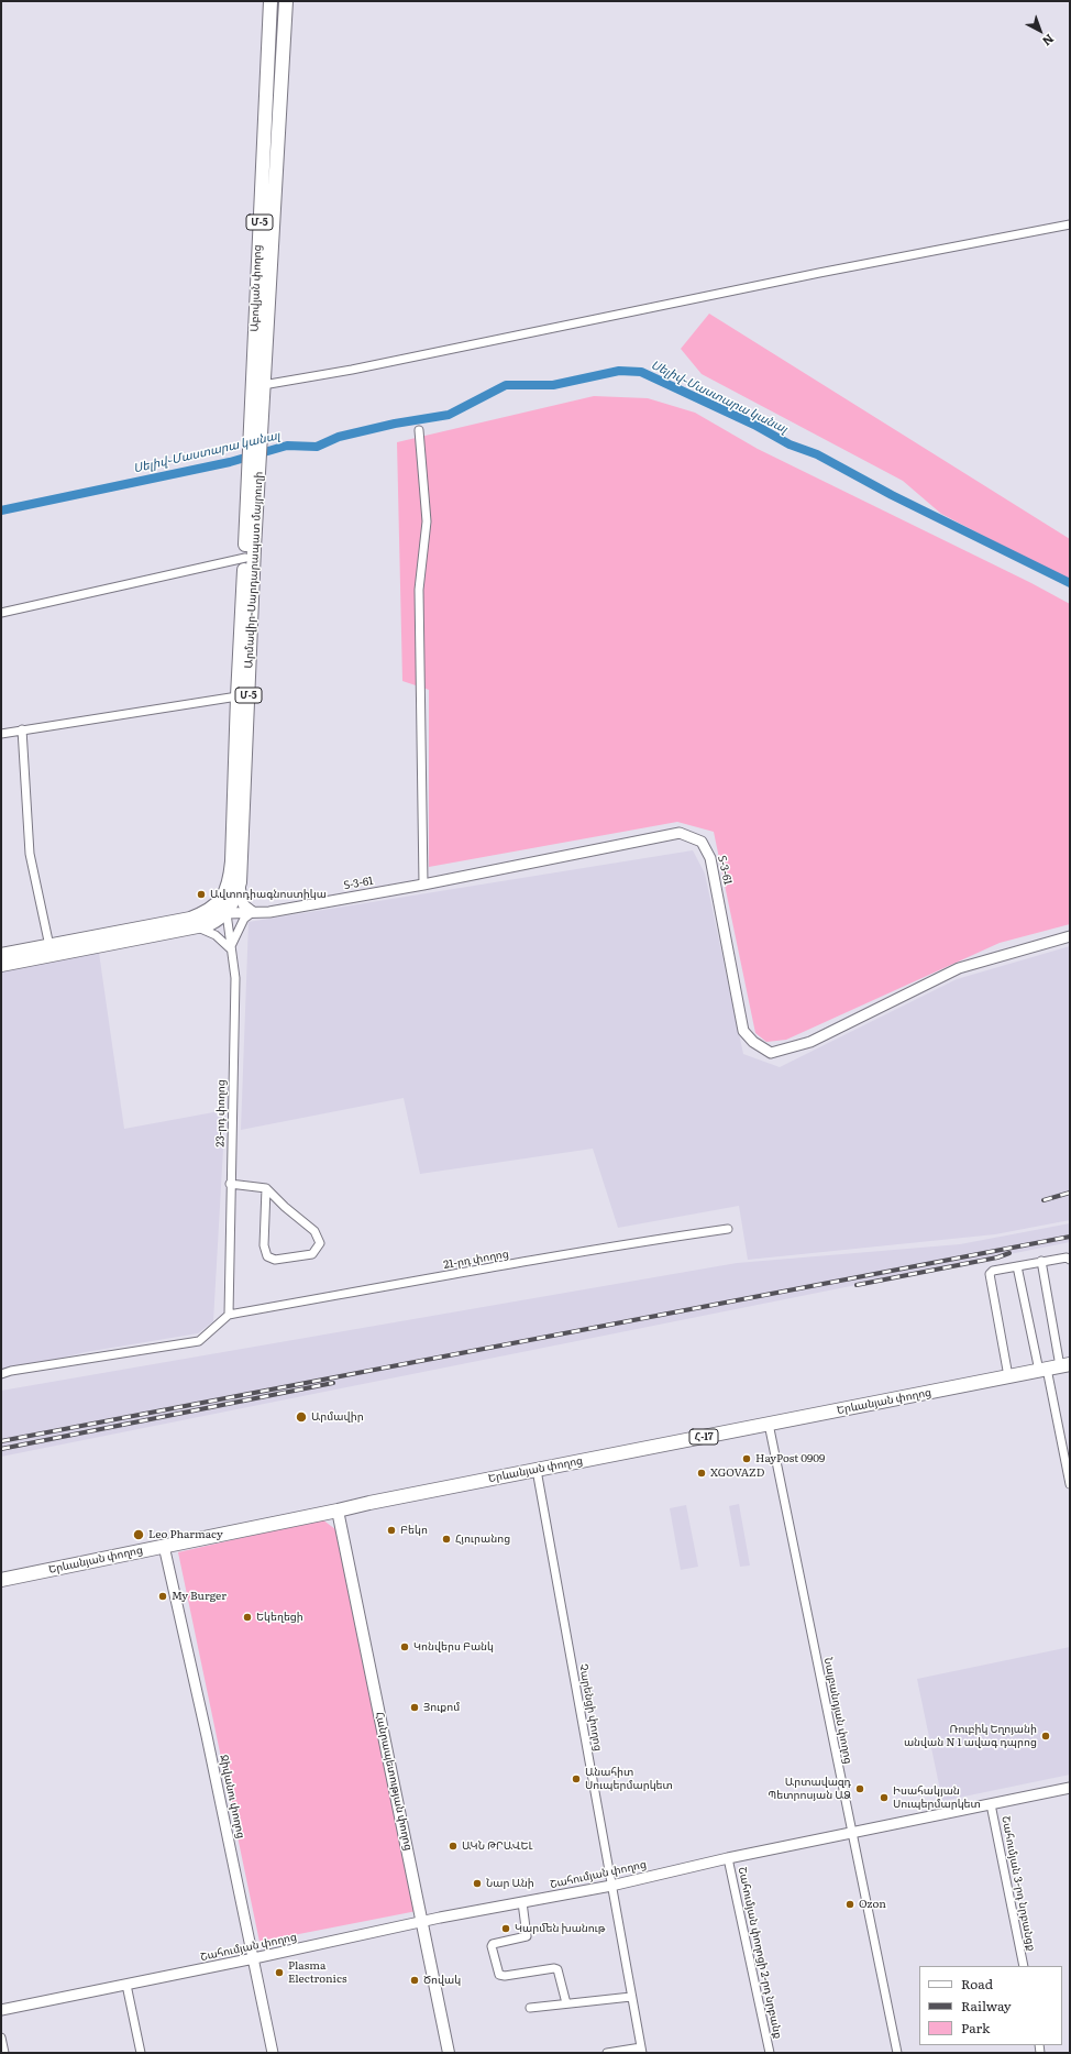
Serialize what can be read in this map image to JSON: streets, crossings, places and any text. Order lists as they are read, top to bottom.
{
  "streets": {
    "highway": [
      "Մ-5",
      "Աբովյան փողոց",
      "Արմավիր-Սարդարապատ մայրուղի",
      "Երևանյան փողոց",
      "Հ-17"
    ],
    "main road": ["Հանրապետության փողոց"],
    "street": [
      "Տ-3-61",
      "23-րդ փողոց",
      "21-րդ փողոց",
      "Չարենցի փողոց",
      "Նալբանդյան փողոց",
      "Ջիվանու փողոց",
      "Շահումյան փողոց",
      "Շահումյան 3-րդ նրբանցք",
      "Շահումյան փողոցի 2-րդ նրբանք"
    ]
  },
  "crossings": [
    ["Աբովյան փողոց", "Արմավիր-Սարդարապատ մայրուղի"],
    ["Արմավիր-Սարդարապատ մայրուղի", "Տ-3-61"],
    ["Արմավիր-Սարդարապատ մայրուղի", "23-րդ փողոց"],
    ["Տ-3-61", "23-րդ փողոց"],
    ["23-րդ փողոց", "21-րդ փողոց"],
    ["Երևանյան փողոց", "Չարենցի փողոց"],
    ["Երևանյան փողոց", "Նալբանդյան փողոց"],
    ["Երևանյան փողոց", "Հանրապետության փողոց"],
    ["Երևանյան փողոց", "Ջիվանու փողոց"],
    ["Չարենցի փողոց", "Շահումյան փողոց"],
    ["Նալբանդյան փողոց", "Շահումյան փողոց"],
    ["Հանրապետության փողոց", "Շահումյան փողոց"],
    ["Ջիվանու փողոց", "Շահումյան փողոց"],
    ["Շահումյան փողոց", "Շահումյան 3-րդ նրբանցք"],
    ["Շահումյան փողոց", "Շահումյան փողոցի 2-րդ նրբանք"]
  ],
  "water": ["Սելիվ֊Մաստարա կանալ"],
  "places": [
    "Ավտոդիագնոստիկա",
    "Արմավիր",
    "HayPost 0909",
    "XGOVAZD",
    "Բեկո",
    "Leo Pharmacy",
    "Հյուրանոց",
    "My Burger",
    "Եկեղեցի",
    "Կոնվերս Բանկ",
    "Յուքոմ",
    "Ռուբիկ Եղոյանի անվան N 1 ավագ դպրոց",
    "Անահիտ Սուպերմարկետ",
    "Արտավազդ Պետրոսյան ԱՁ",
    "Իսահակյան Սուպերմարկետ",
    "ԱԿՆ ԹՐԱՎԵԼ",
    "Նար Անի",
    "Ozon",
    "Կարմեն խանութ",
    "Plasma Electronics",
    "Ծովակ"
  ],
  "legend": ["Road", "Railway", "Park"],
  "north": "bottom right"
}
